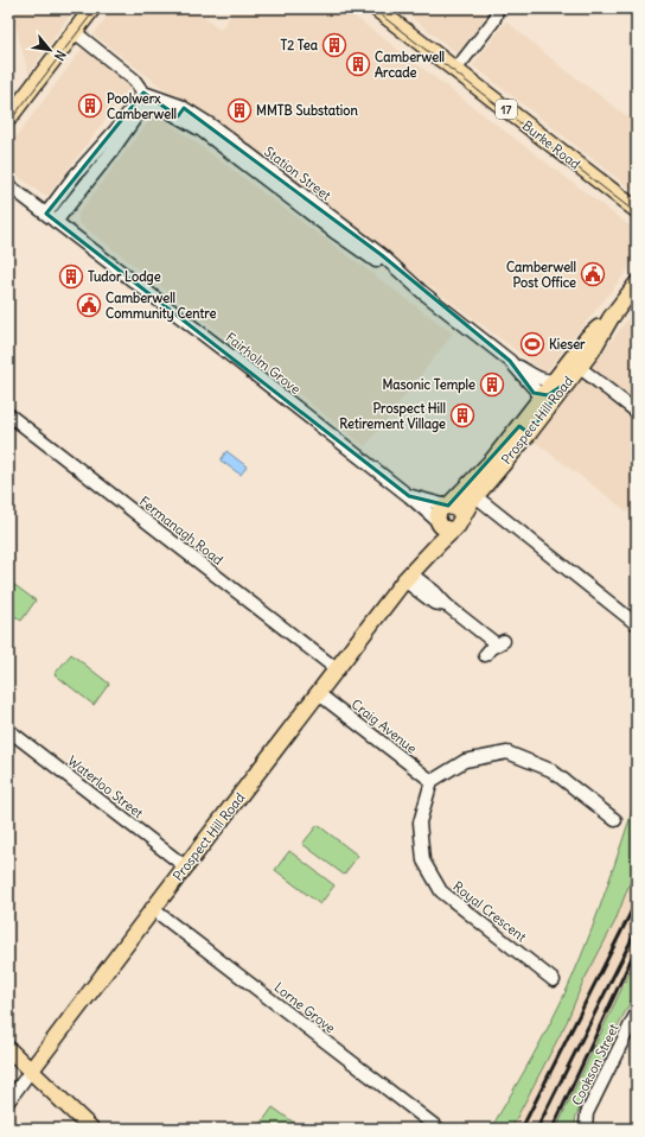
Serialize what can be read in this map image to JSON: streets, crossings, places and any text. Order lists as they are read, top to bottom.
{
  "streets": {
    "main road": ["17", "Burke Road", "Prospect Hill Road"],
    "street": [
      "Station Street",
      "Fairholm Grove",
      "Fermanagh Road",
      "Craig Avenue",
      "Waterloo Street",
      "Royal Crescent",
      "Lorne Grove",
      "Cookson Street"
    ]
  },
  "crossings": [
    ["Station Street", "Prospect Hill Road"],
    ["Fairholm Grove", "Prospect Hill Road"],
    ["Prospect Hill Road", "Fermanagh Road"],
    ["Prospect Hill Road", "Craig Avenue"],
    ["Prospect Hill Road", "Waterloo Street"],
    ["Prospect Hill Road", "Lorne Grove"],
    ["Craig Avenue", "Royal Crescent"]
  ],
  "places": {
    "building": [
      "T2 Tea",
      "Camberwell Arcade",
      "Poolwerx Camberwell",
      "MMTB Substation",
      "Tudor Lodge",
      "Masonic Temple",
      "Prospect Hill Retirement Village"
    ],
    "public building": ["Camberwell Post Office", "Camberwell Community Centre"],
    "sports": ["Kieser"]
  },
  "north": "bottom right"
}
